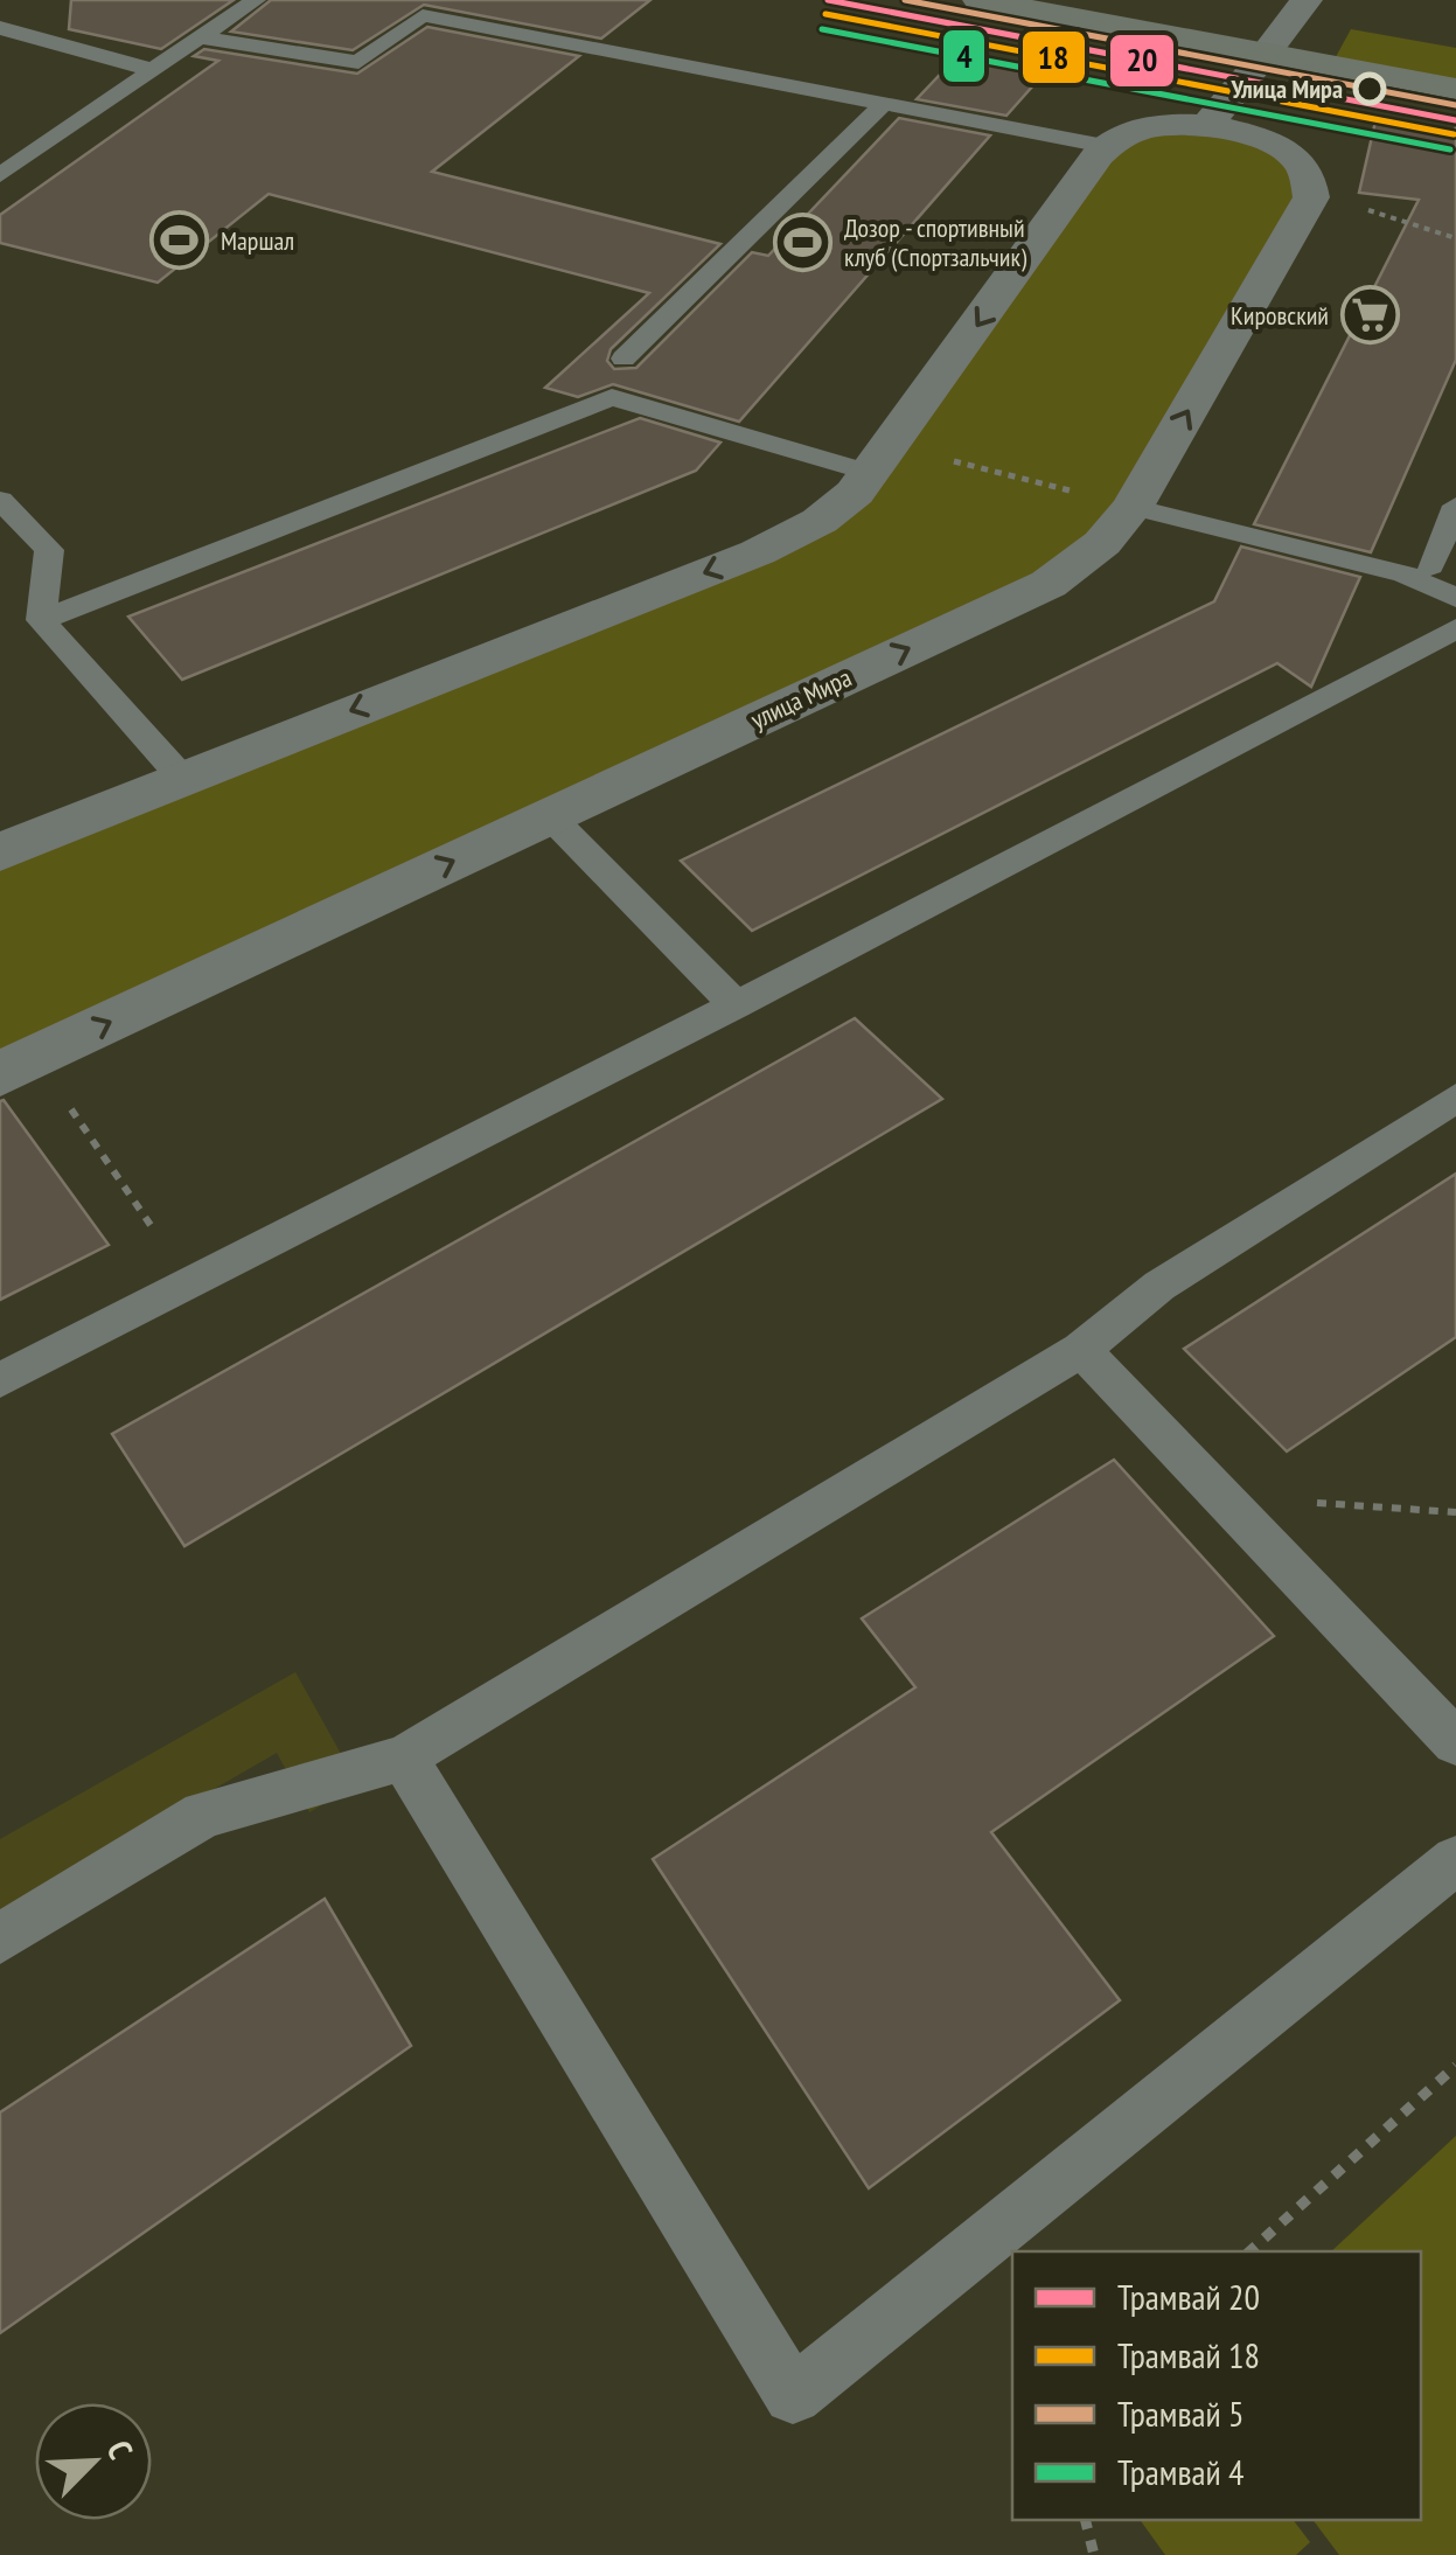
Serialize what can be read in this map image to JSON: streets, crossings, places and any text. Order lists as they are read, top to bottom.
{
  "streets": {
    "street": ["улица Мира"]
  },
  "places": {
    "other": ["Улица Мира"],
    "sports": ["Маршал", "Дозор - спортивный клуб (Спортзальчик)"],
    "supermarket": ["Кировский"]
  },
  "lines": [
    "tram line 20",
    "tram line 5",
    "tram line 18",
    "tram line 4"
  ],
  "legend": [
    "Трамвай 20",
    "Трамвай 18",
    "Трамвай 5",
    "Трамвай 4"
  ],
  "north": "top right"
}
